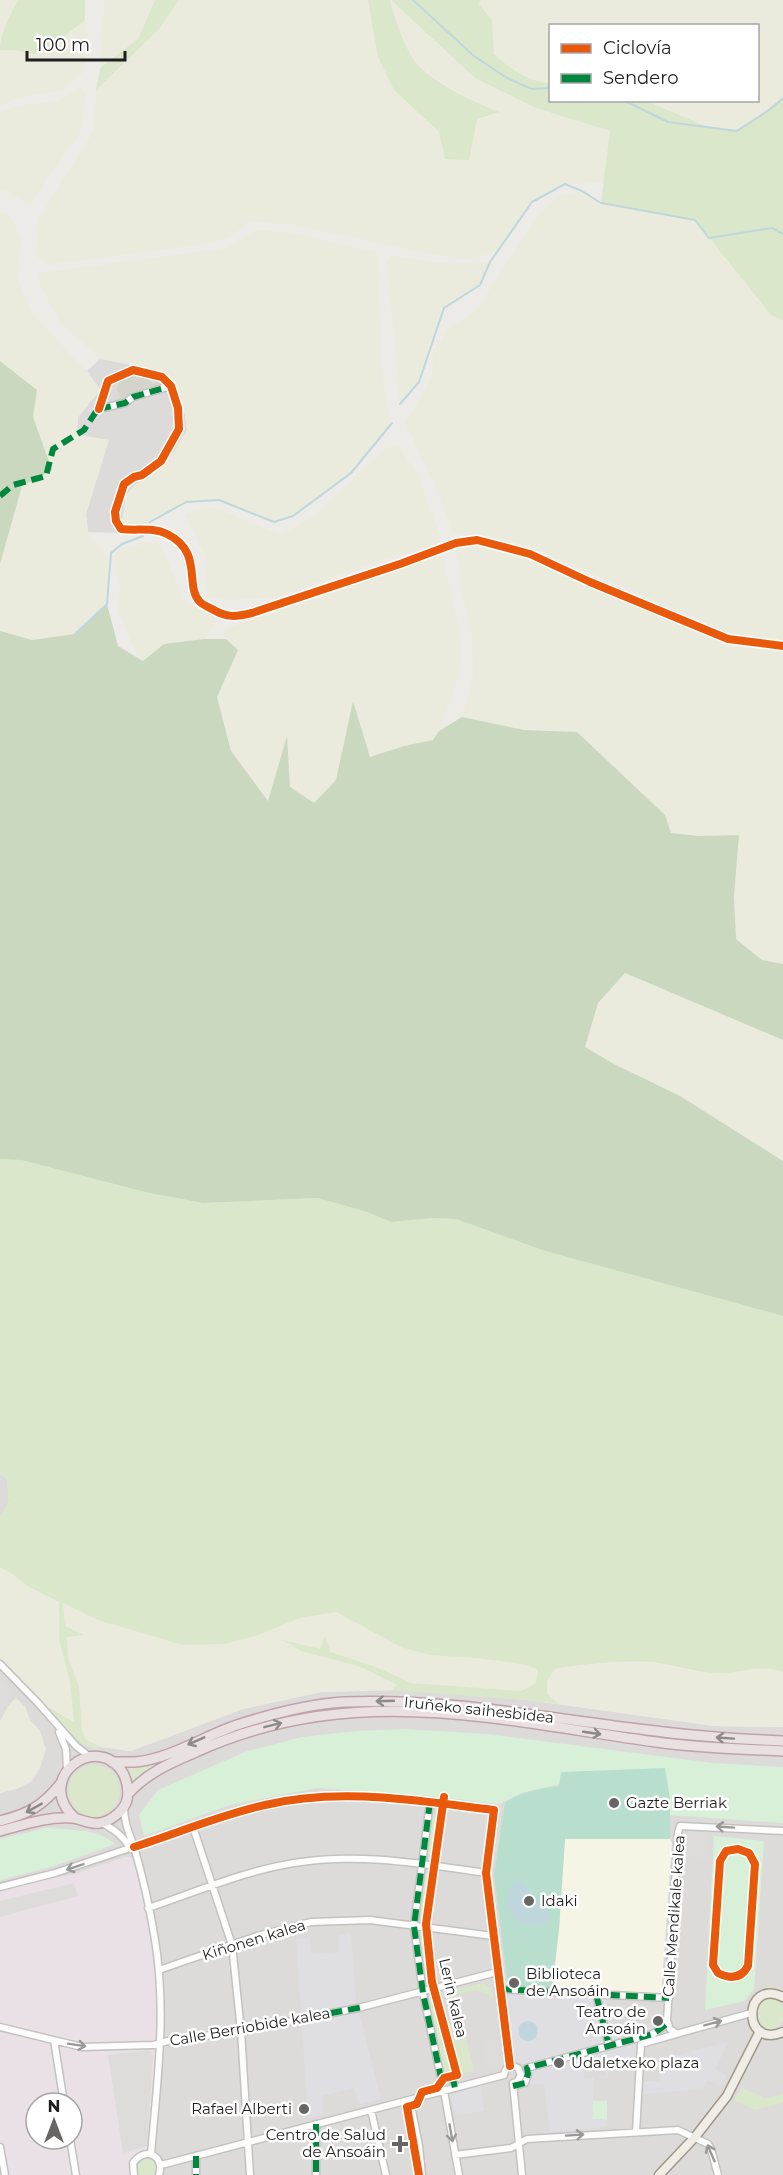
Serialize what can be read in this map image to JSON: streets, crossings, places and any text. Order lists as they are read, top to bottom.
{
  "streets": {
    "highway": ["Iruñeko saihesbidea"],
    "street": [
      "Calle Mendikale kalea",
      "Kiñonen kalea",
      "Lerin kalea",
      "Calle Berriobide kalea"
    ]
  },
  "crossings": [
    ["Kiñonen kalea", "Lerin kalea"],
    ["Lerin kalea", "Calle Berriobide kalea"]
  ],
  "places": {
    "other": [
      "Gazte Berriak",
      "Idaki",
      "Biblioteca de Ansoáin",
      "Teatro de Ansoáin",
      "Udaletxeko plaza",
      "Rafael Alberti"
    ],
    "health": ["Centro de Salud de Ansoáin"]
  },
  "legend": ["Ciclovía", "Sendero"],
  "scale_bar": "100 m",
  "north": "top"
}
